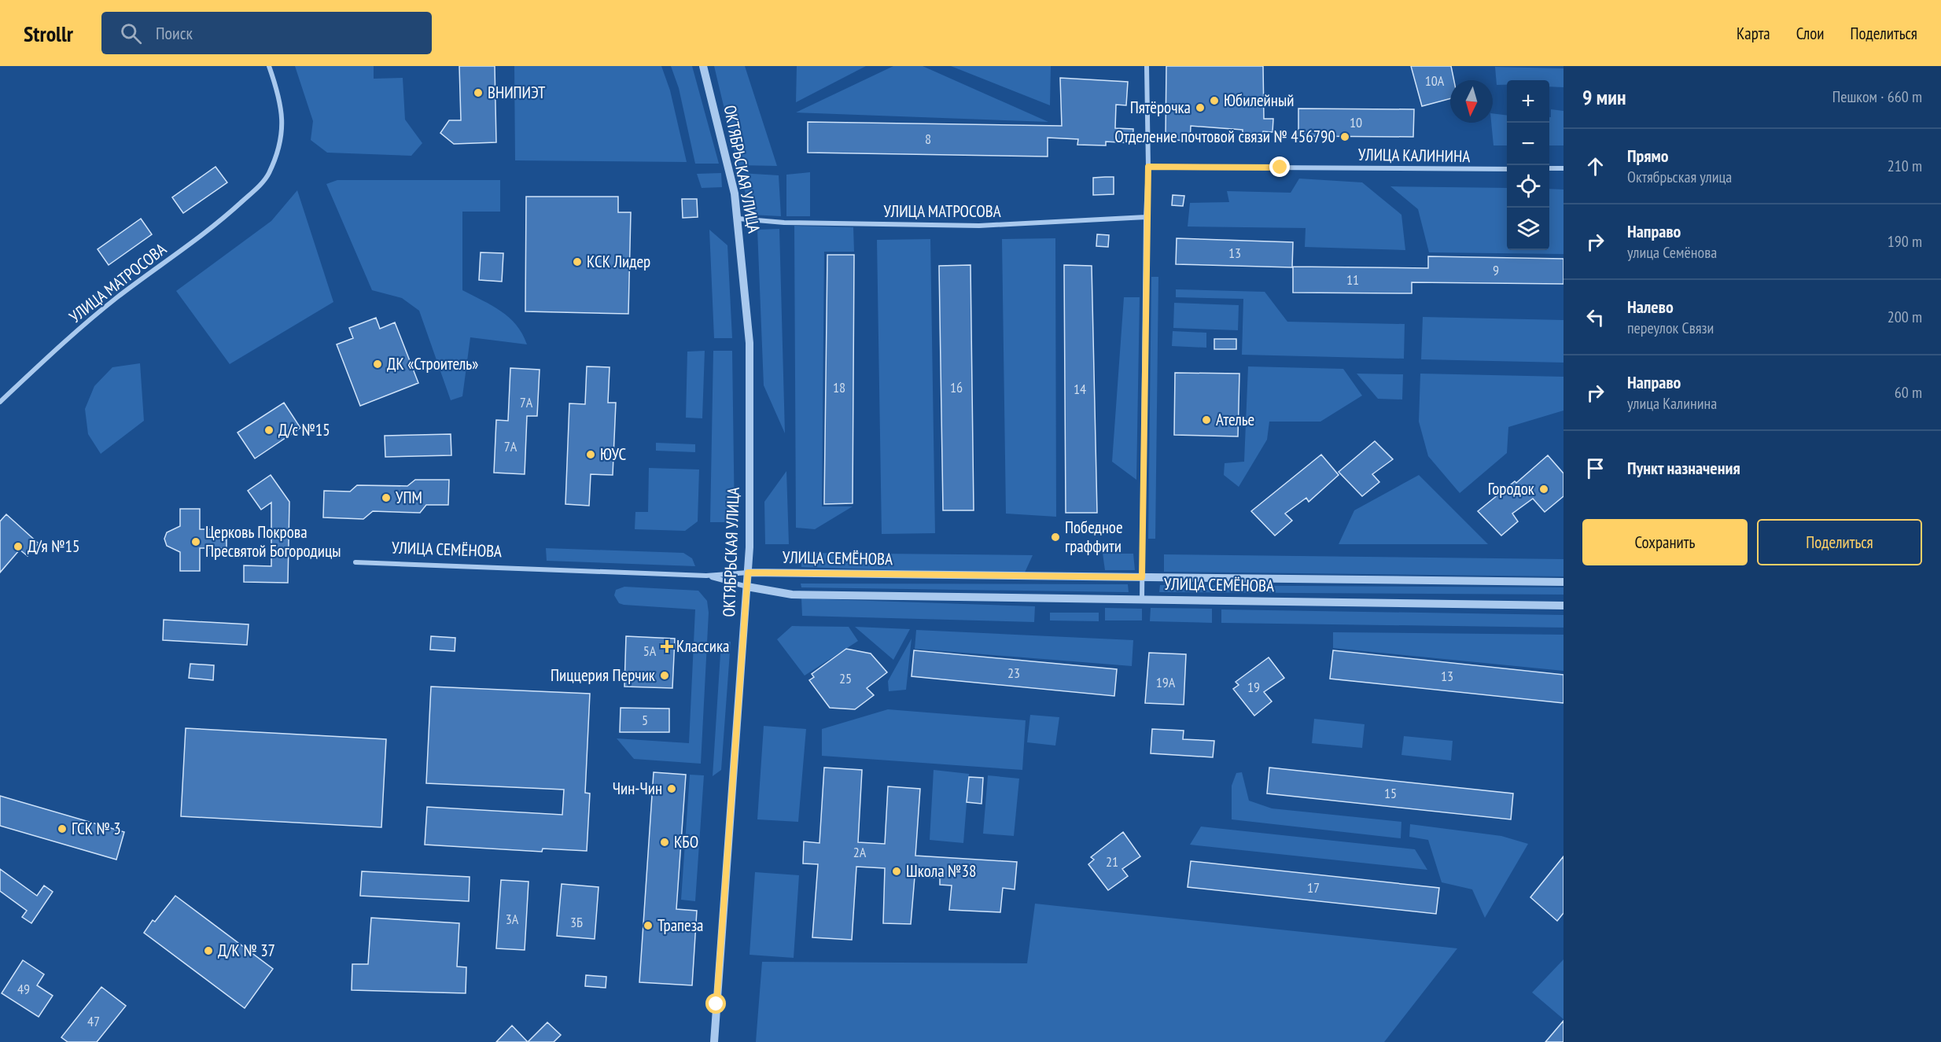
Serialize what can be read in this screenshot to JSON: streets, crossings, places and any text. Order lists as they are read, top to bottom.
{
  "streets": {
    "street": [
      "УЛИЦА КАЛИНИНА",
      "ОКТЯБРЬСКАЯ УЛИЦА",
      "УЛИЦА МАТРОСОВА",
      "УЛИЦА СЕМЁНОВА"
    ]
  },
  "crossings": [
    ["ОКТЯБРЬСКАЯ УЛИЦА", "УЛИЦА МАТРОСОВА"],
    ["ОКТЯБРЬСКАЯ УЛИЦА", "УЛИЦА СЕМЁНОВА"]
  ],
  "places": {
    "other": [
      "ВНИПИЭТ",
      "Юбилейный",
      "Пятёрочка",
      "Отделение почтовой связи № 456790",
      "КСК Лидер",
      "ДК «Строитель»",
      "Ателье",
      "Д/с №15",
      "ЮУС",
      "Городок",
      "УПМ",
      "Победное граффити",
      "Церковь Покрова Пресвятой Богородицы",
      "Д/я №15",
      "Пиццерия Перчик",
      "Чин-Чин",
      "ГСК № 3",
      "КБО",
      "Школа №38",
      "Трапеза",
      "Д/К № 37"
    ],
    "health": ["Классика"]
  },
  "house_numbers": [
    "10А",
    "10",
    "8",
    "13",
    "9",
    "11",
    "18",
    "16",
    "14",
    "7А",
    "7А",
    "5А",
    "23",
    "13",
    "25",
    "19А",
    "19",
    "5",
    "15",
    "2А",
    "21",
    "17",
    "3А",
    "3Б",
    "49",
    "47"
  ],
  "north": "bottom",
  "page": {
    "header": "Strollr",
    "search": "Поиск",
    "nav": ["Карта", "Слои", "Поделиться"],
    "heading": ["9 мин", "Пешком · 660 m"],
    "map_buttons": ["+", "−"],
    "list": [
      ["Прямо", "Октябрьская улица", "210 m"],
      ["Направо", "улица Семёнова", "190 m"],
      ["Налево", "переулок Связи", "200 m"],
      ["Направо", "улица Калинина", "60 m"],
      "Пункт назначения"
    ],
    "buttons": ["Сохранить", "Поделиться"]
  }
}
